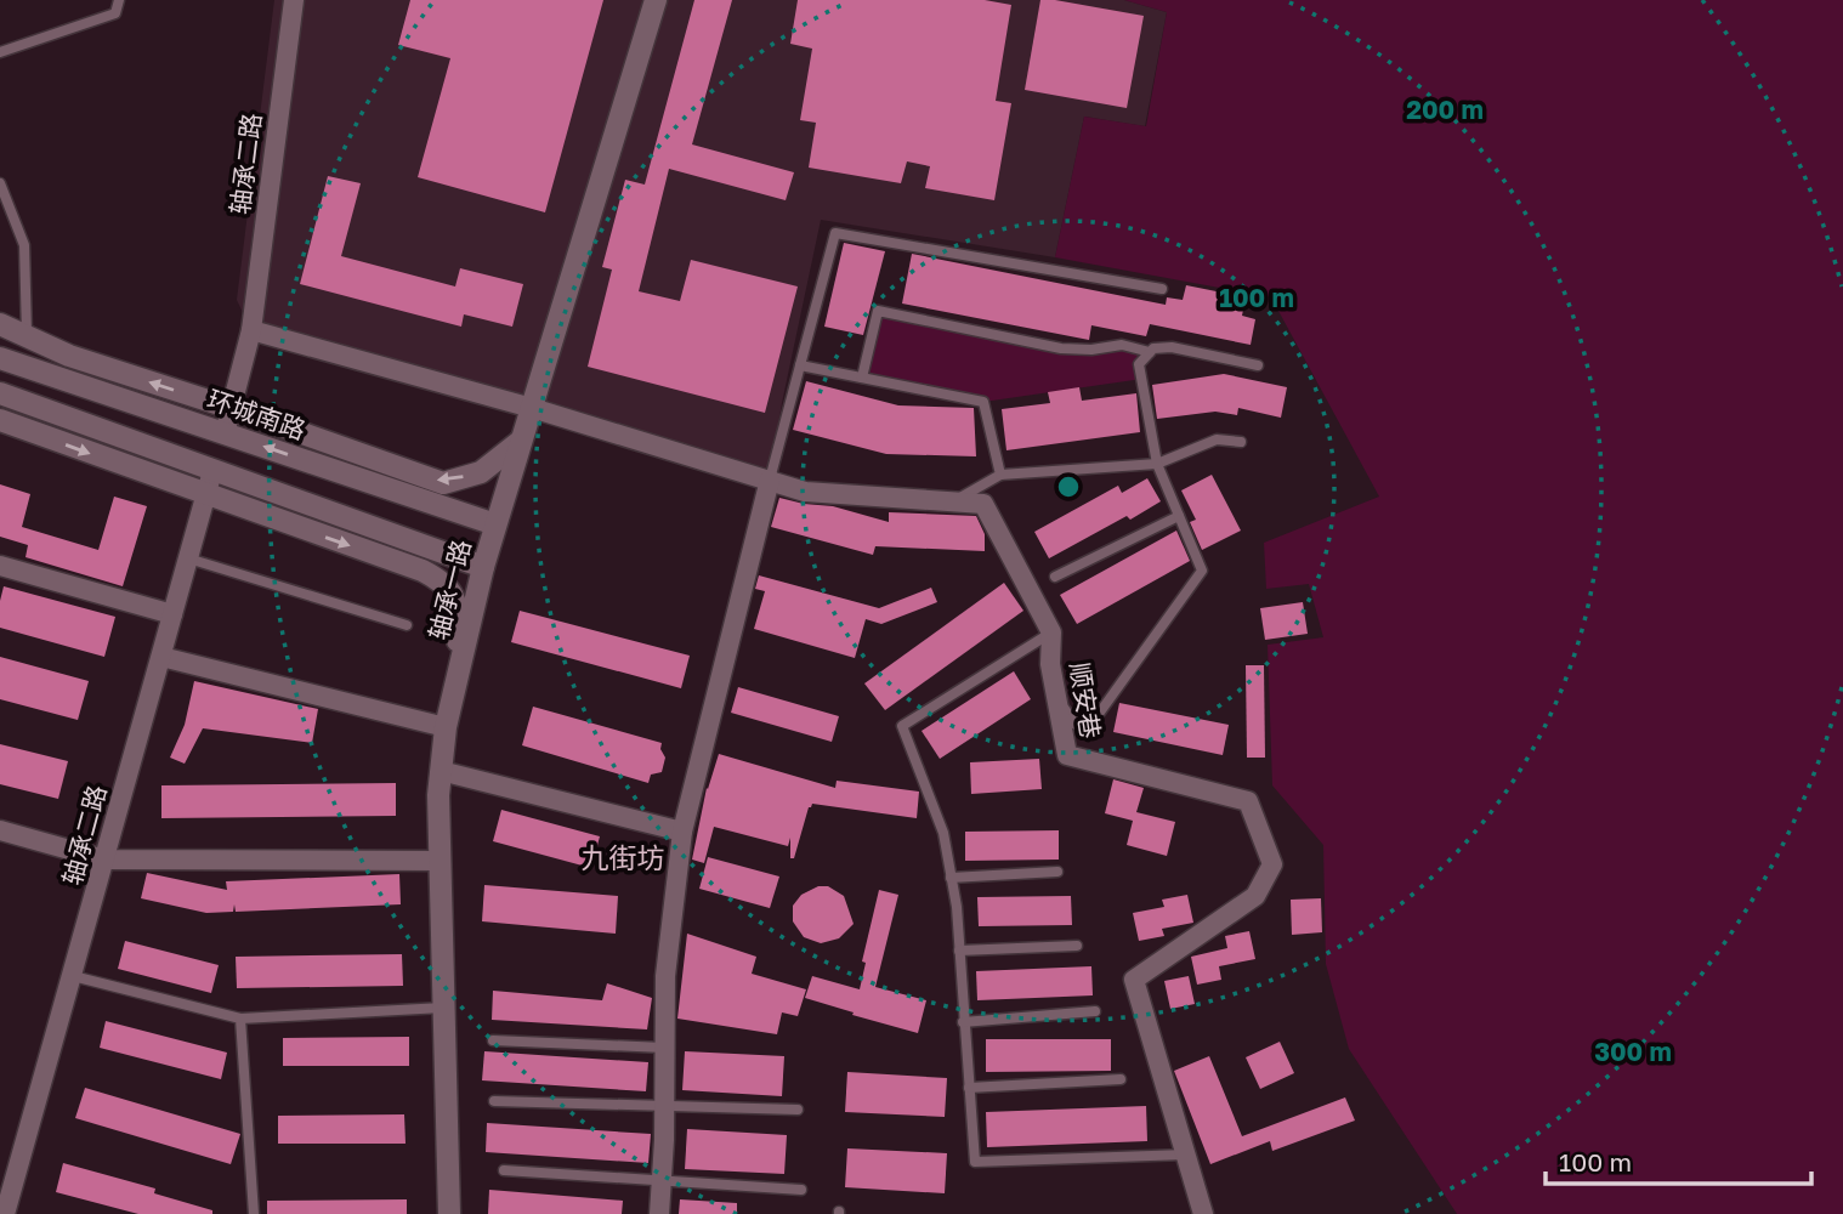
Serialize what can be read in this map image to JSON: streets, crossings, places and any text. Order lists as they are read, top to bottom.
{
  "streets": {
    "street": [
      "轴承二路",
      "环城南路",
      "轴承一路",
      "顺安巷"
    ]
  },
  "crossings": [
    ["轴承二路", "环城南路"],
    ["轴承二路", "顺安巷"],
    ["环城南路", "轴承一路"],
    ["轴承一路", "顺安巷"]
  ],
  "districts": ["九街坊"],
  "scale_bar": "100 m",
  "rings": ["200 m", "100 m", "300 m"]
}
